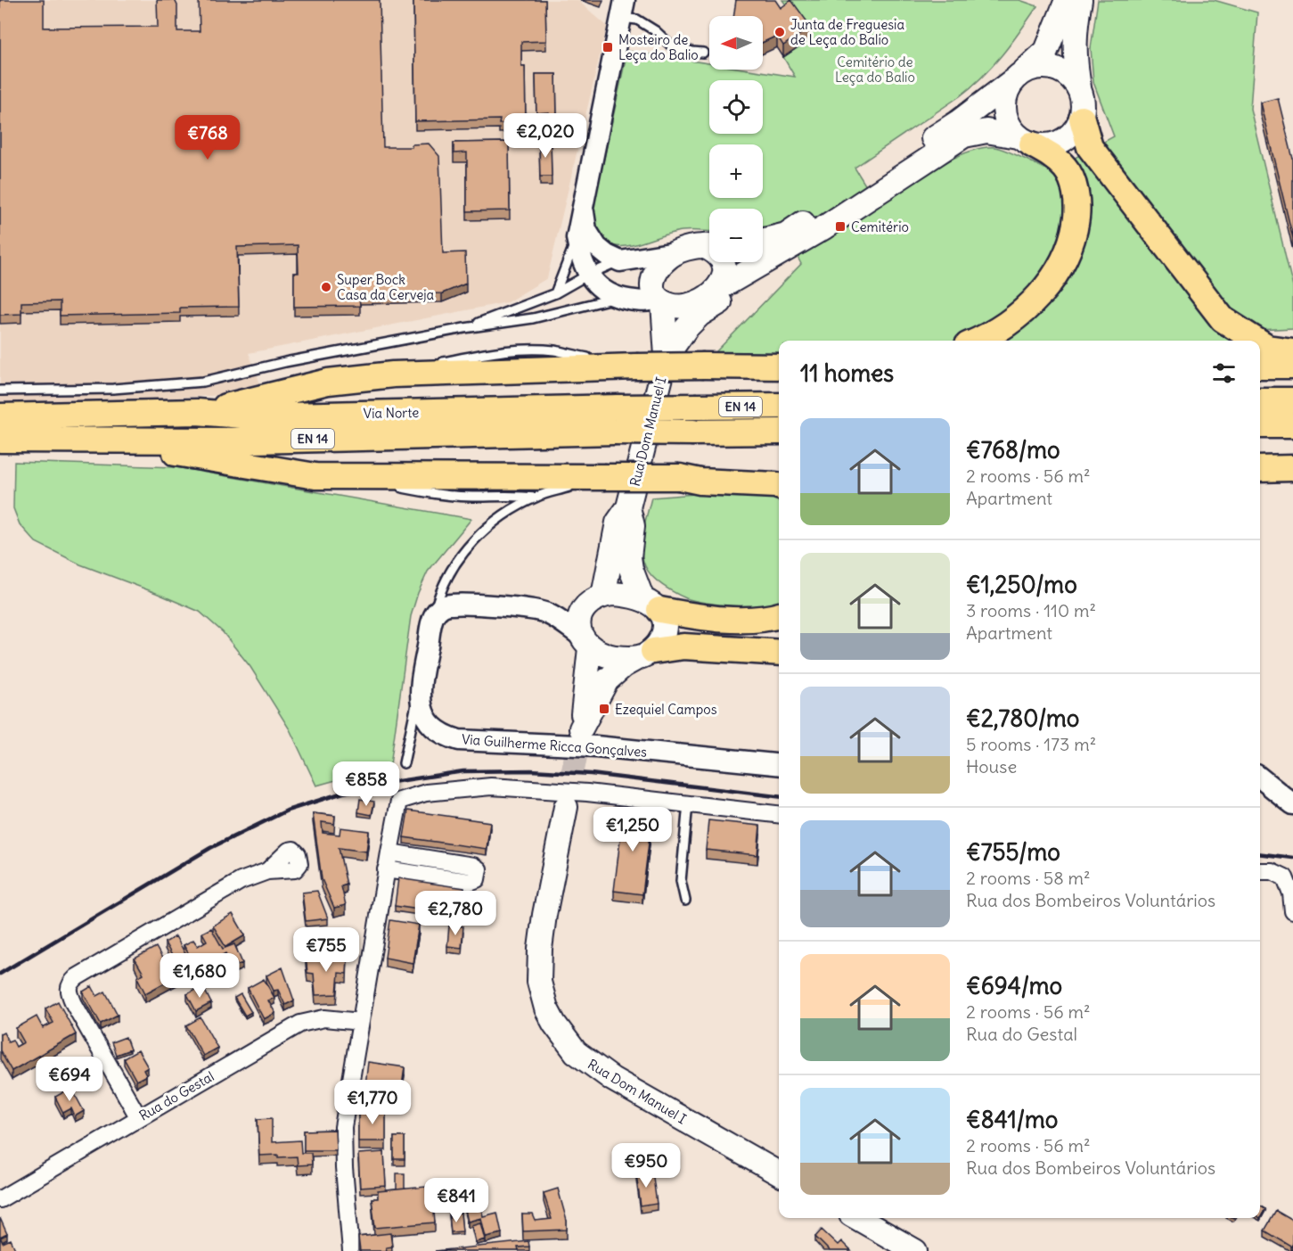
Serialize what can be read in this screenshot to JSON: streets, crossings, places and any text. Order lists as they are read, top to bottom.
{
  "streets": {
    "highway": ["EN 14", "Via Norte"],
    "main road": ["Rua Dom Manuel I"],
    "street": ["Via Guilherme Ricca Gonçalves", "Rua do Gestal"]
  },
  "parks": ["Cemitério de Leça do Balio"],
  "places": {
    "other": ["Junta de Freguesia de Leça do Balio", "Super Bock Casa da Cerveja"],
    "transit": ["Mosteiro de Leça do Balio", "Cemitério", "Ezequiel Campos"]
  },
  "north": "left",
  "page": {
    "map_buttons": ["+", "−"],
    "price": [
      "€2,020",
      "€768",
      "€858",
      "€1,250",
      "€2,780",
      "€755",
      "€1,680",
      "€694",
      "€1,770",
      "€950",
      "€841"
    ],
    "heading": "11 homes",
    "list": [
      {
        "name": "€768/mo",
        "note": "2 rooms · 56 m² · Apartment"
      },
      {
        "name": "€1,250/mo",
        "note": "3 rooms · 110 m² · Apartment"
      },
      {
        "name": "€2,780/mo",
        "note": "5 rooms · 173 m² · House"
      },
      {
        "name": "€755/mo",
        "note": "2 rooms · 58 m² · Rua dos Bombeiros Voluntários"
      },
      {
        "name": "€694/mo",
        "note": "2 rooms · 56 m² · Rua do Gestal"
      },
      {
        "name": "€841/mo",
        "note": "2 rooms · 56 m² · Rua dos Bombeiros Voluntários"
      }
    ]
  }
}
